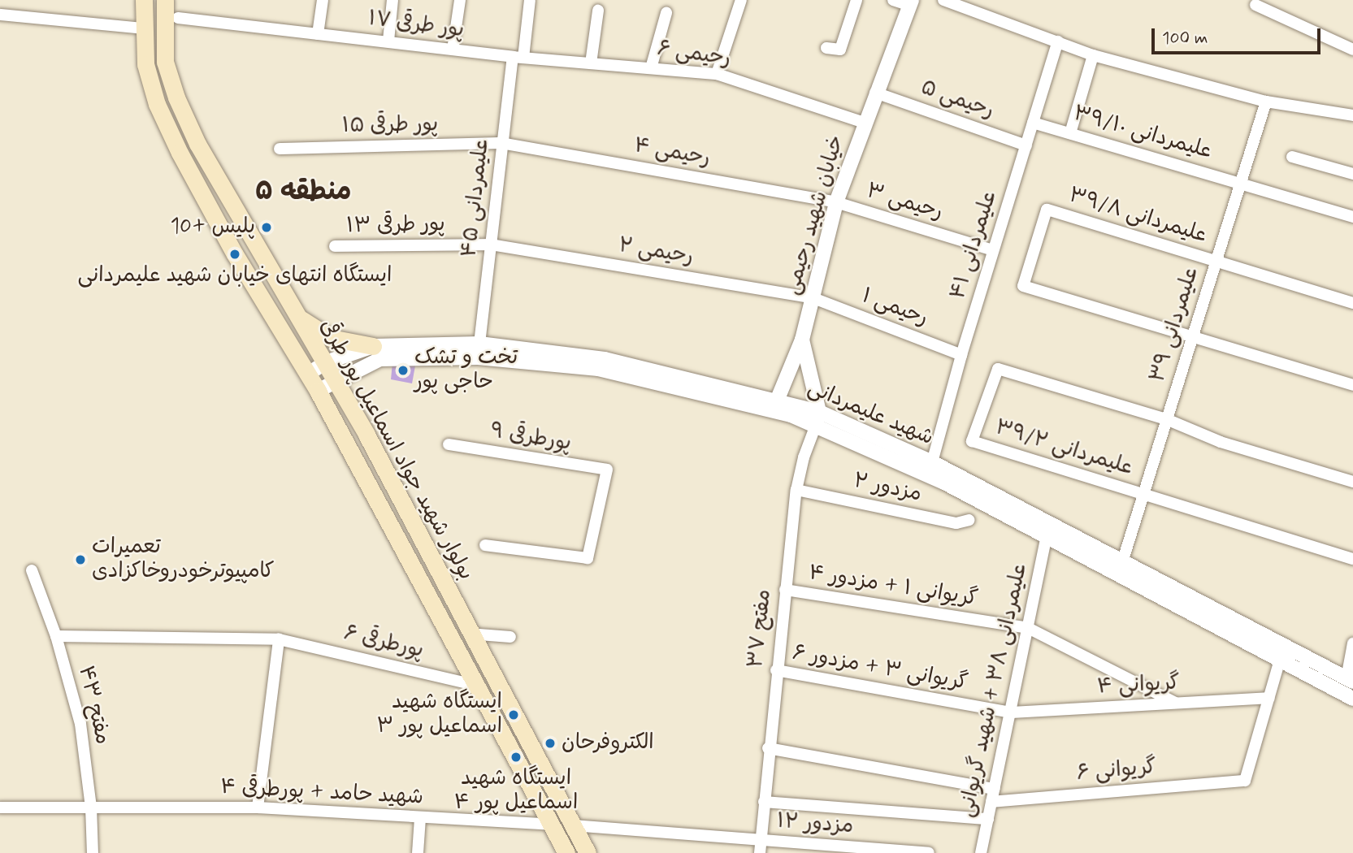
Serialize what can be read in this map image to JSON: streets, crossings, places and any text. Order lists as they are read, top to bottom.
{
  "streets": {
    "main road": ["بولوار شهید جواد اسماعیل پور طرقی"],
    "street": [
      "پور طرقی ۱۷",
      "رحیمی ۶",
      "رحیمی ۵",
      "پور طرقی ۱۵",
      "علیمردانی ۳۹/۱۰",
      "رحیمی ۴",
      "علیمردانی ۴۵",
      "رحیمی ۳",
      "خیابان شهید رحیمی",
      "علیمردانی ۳۹/۸",
      "پور طرقی ۱۳",
      "علیمردانی ۴۱",
      "رحیمی ۲",
      "رحیمی ۱",
      "علیمردانی ۳۹",
      "شهید علیمردانی",
      "پورطرقی ۹",
      "علیمردانی ۳۹/۲",
      "مزدور ۲",
      "گریوانی ۱ + مزدور ۴",
      "مفتح ۳۷",
      "پورطرقی ۶",
      "گریوانی ۳ + مزدور ۶",
      "گریوانی ۴",
      "علیمردانی ۳۸ + شهید گریوانی",
      "مفتح ۴۳",
      "گریوانی ۶",
      "شهید حامد + پورطرقی ۴",
      "مزدور ۱۲"
    ]
  },
  "crossings": [
    ["پور طرقی ۱۷", "رحیمی ۶"],
    ["پور طرقی ۱۷", "علیمردانی ۴۵"],
    ["رحیمی ۶", "علیمردانی ۴۵"],
    ["رحیمی ۶", "خیابان شهید رحیمی"],
    ["رحیمی ۵", "خیابان شهید رحیمی"],
    ["رحیمی ۵", "علیمردانی ۴۱"],
    ["پور طرقی ۱۵", "رحیمی ۴"],
    ["پور طرقی ۱۵", "علیمردانی ۴۵"],
    ["علیمردانی ۳۹/۱۰", "علیمردانی ۴۱"],
    ["علیمردانی ۳۹/۱۰", "علیمردانی ۳۹"],
    ["رحیمی ۴", "علیمردانی ۴۵"],
    ["رحیمی ۴", "رحیمی ۳"],
    ["رحیمی ۴", "خیابان شهید رحیمی"],
    ["علیمردانی ۴۵", "پور طرقی ۱۳"],
    ["علیمردانی ۴۵", "رحیمی ۲"],
    ["علیمردانی ۴۵", "شهید علیمردانی"],
    ["رحیمی ۳", "خیابان شهید رحیمی"],
    ["رحیمی ۳", "علیمردانی ۴۱"],
    ["خیابان شهید رحیمی", "رحیمی ۲"],
    ["خیابان شهید رحیمی", "رحیمی ۱"],
    ["خیابان شهید رحیمی", "شهید علیمردانی"],
    ["علیمردانی ۳۹/۸", "علیمردانی ۳۹"],
    ["پور طرقی ۱۳", "رحیمی ۲"],
    ["علیمردانی ۴۱", "رحیمی ۱"],
    ["علیمردانی ۴۱", "شهید علیمردانی"],
    ["رحیمی ۲", "رحیمی ۱"],
    ["علیمردانی ۳۹", "شهید علیمردانی"],
    ["علیمردانی ۳۹", "علیمردانی ۳۹/۲"],
    ["شهید علیمردانی", "بولوار شهید جواد اسماعیل پور طرقی"],
    ["شهید علیمردانی", "مفتح ۳۷"],
    ["شهید علیمردانی", "علیمردانی ۳۸ + شهید گریوانی"],
    ["بولوار شهید جواد اسماعیل پور طرقی", "پورطرقی ۶"],
    ["بولوار شهید جواد اسماعیل پور طرقی", "شهید حامد + پورطرقی ۴"],
    ["بولوار شهید جواد اسماعیل پور طرقی", "مزدور ۱۲"],
    ["مزدور ۲", "مفتح ۳۷"],
    ["گریوانی ۱ + مزدور ۴", "مفتح ۳۷"],
    ["گریوانی ۱ + مزدور ۴", "گریوانی ۴"],
    ["گریوانی ۱ + مزدور ۴", "علیمردانی ۳۸ + شهید گریوانی"],
    ["مفتح ۳۷", "گریوانی ۳ + مزدور ۶"],
    ["مفتح ۳۷", "مزدور ۱۲"],
    ["پورطرقی ۶", "مفتح ۴۳"],
    ["گریوانی ۳ + مزدور ۶", "گریوانی ۴"],
    ["گریوانی ۳ + مزدور ۶", "علیمردانی ۳۸ + شهید گریوانی"],
    ["گریوانی ۴", "علیمردانی ۳۸ + شهید گریوانی"],
    ["گریوانی ۴", "گریوانی ۶"],
    ["علیمردانی ۳۸ + شهید گریوانی", "گریوانی ۶"],
    ["مفتح ۴۳", "شهید حامد + پورطرقی ۴"]
  ],
  "districts": ["منطقه ۵"],
  "places": [
    "پلیس +10",
    "ایستگاه انتهای خیابان شهید علیمردانی",
    "تخت و تشک حاجی پور",
    "تعمیرات کامپیوترخودروخاکزادی",
    "ایستگاه شهید اسماعیل پور ۳",
    "الکتروفرحان",
    "ایستگاه شهید اسماعیل پور ۴"
  ],
  "scale_bar": "100 m"
}
